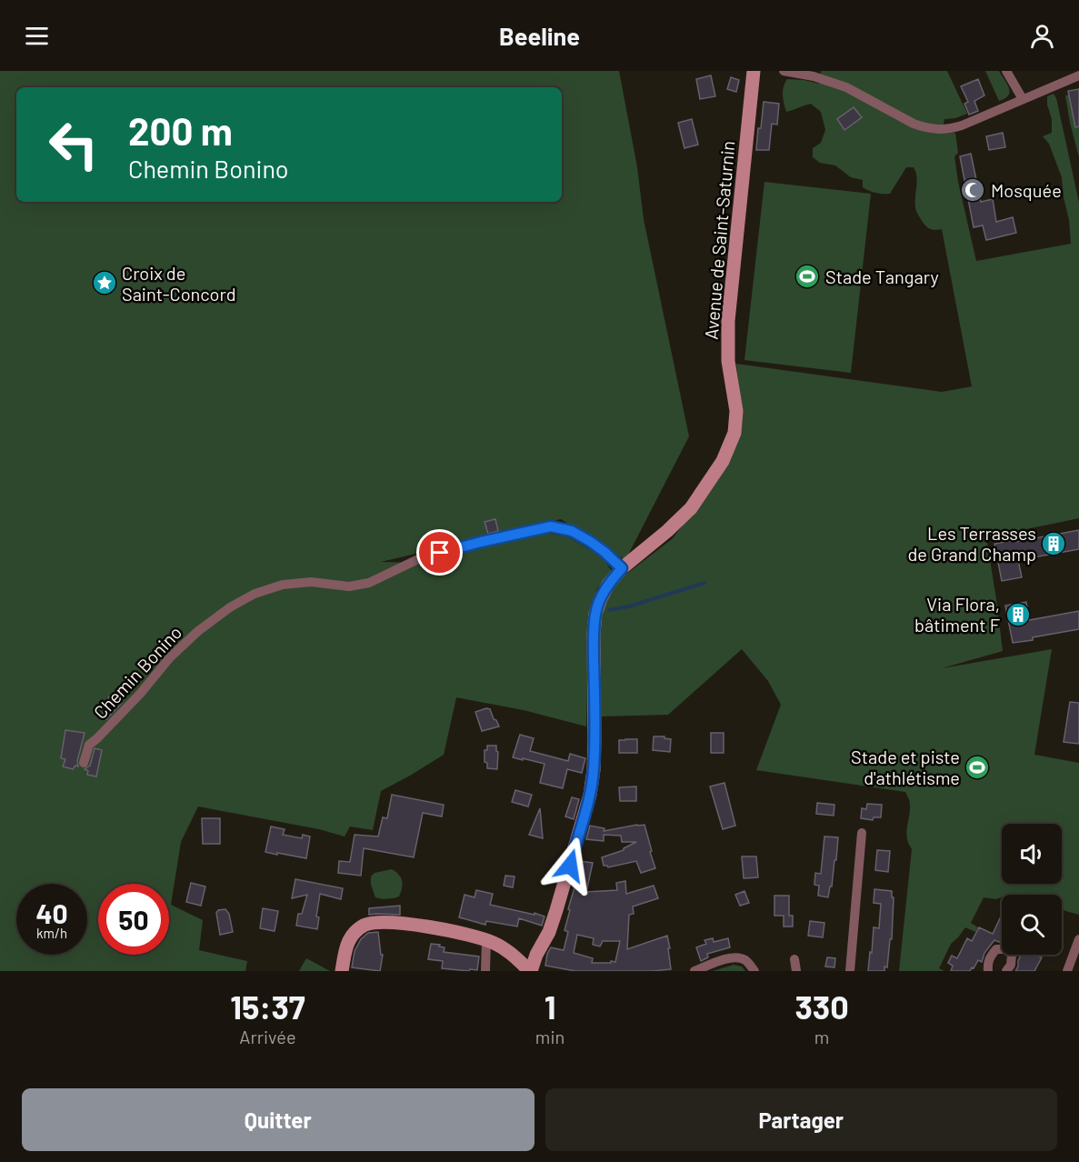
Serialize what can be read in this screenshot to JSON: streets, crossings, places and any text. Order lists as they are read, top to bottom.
{
  "streets": {
    "main road": ["Avenue de Saint-Saturnin"],
    "street": ["Chemin Bonino"]
  },
  "crossings": [
    ["Avenue de Saint-Saturnin", "Chemin Bonino"]
  ],
  "places": {
    "mosque": ["Mosquée"],
    "sports": ["Stade Tangary", "Stade et piste d'athlétisme"],
    "place": ["Croix de Saint-Concord"],
    "building": ["Les Terrasses de Grand Champ", "Via Flora, bâtiment F"]
  },
  "page": {
    "header": "Beeline",
    "turn": ["200 m", "Chemin Bonino"],
    "speed": "40 km/h",
    "limit": "50",
    "eta": [
      "15:37",
      "Arrivée",
      "1",
      "min",
      "330",
      "m"
    ],
    "buttons": ["Quitter", "Partager"]
  }
}
